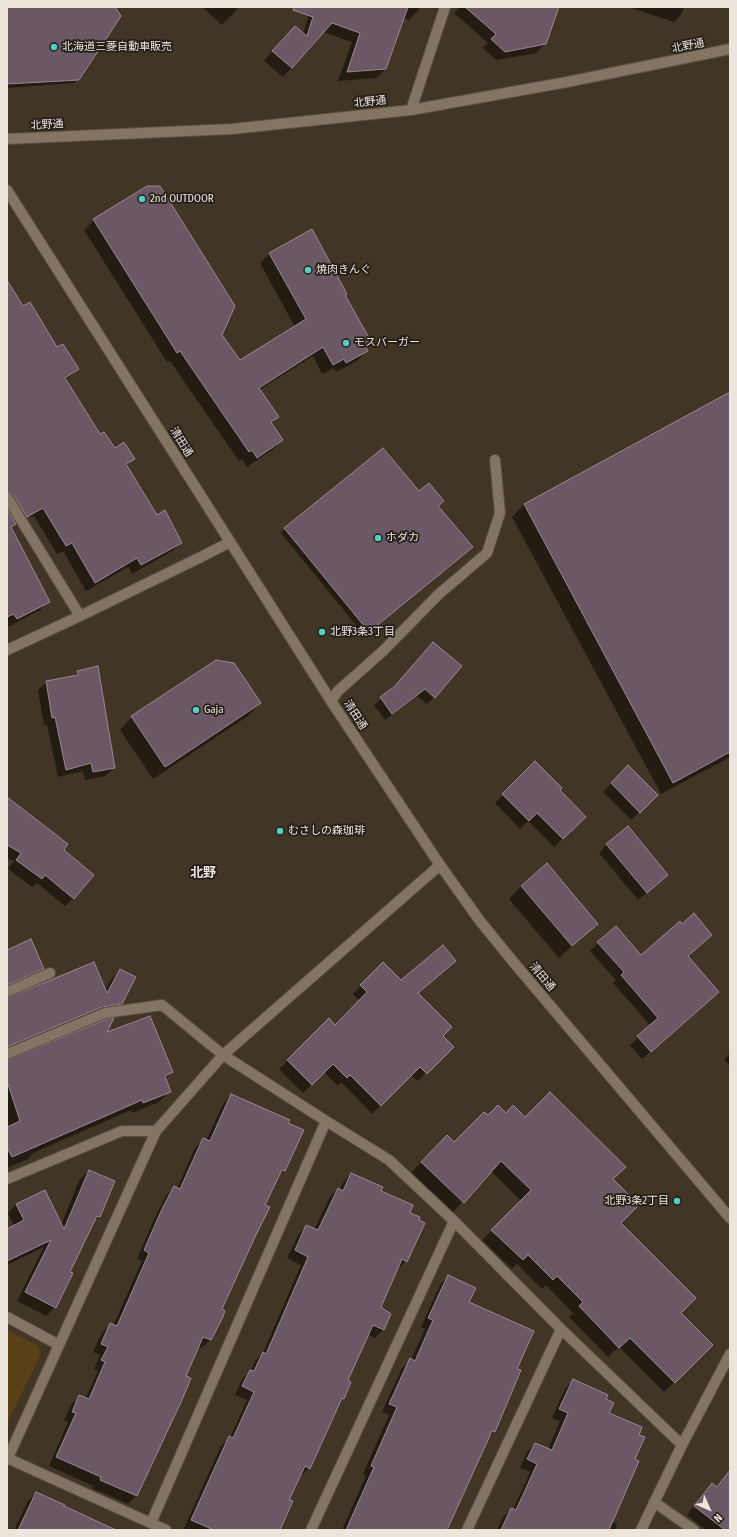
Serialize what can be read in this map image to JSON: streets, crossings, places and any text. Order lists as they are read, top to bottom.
{
  "streets": {
    "street": ["北野通", "清田通"]
  },
  "districts": ["北野"],
  "places": [
    "北海道三菱自動車販売",
    "2nd OUTDOOR",
    "焼肉きんぐ",
    "モスバーガー",
    "ホダカ",
    "北野3条3丁目",
    "Gaja",
    "むさしの森珈琲",
    "北野3条2丁目"
  ],
  "north": "bottom right"
}
